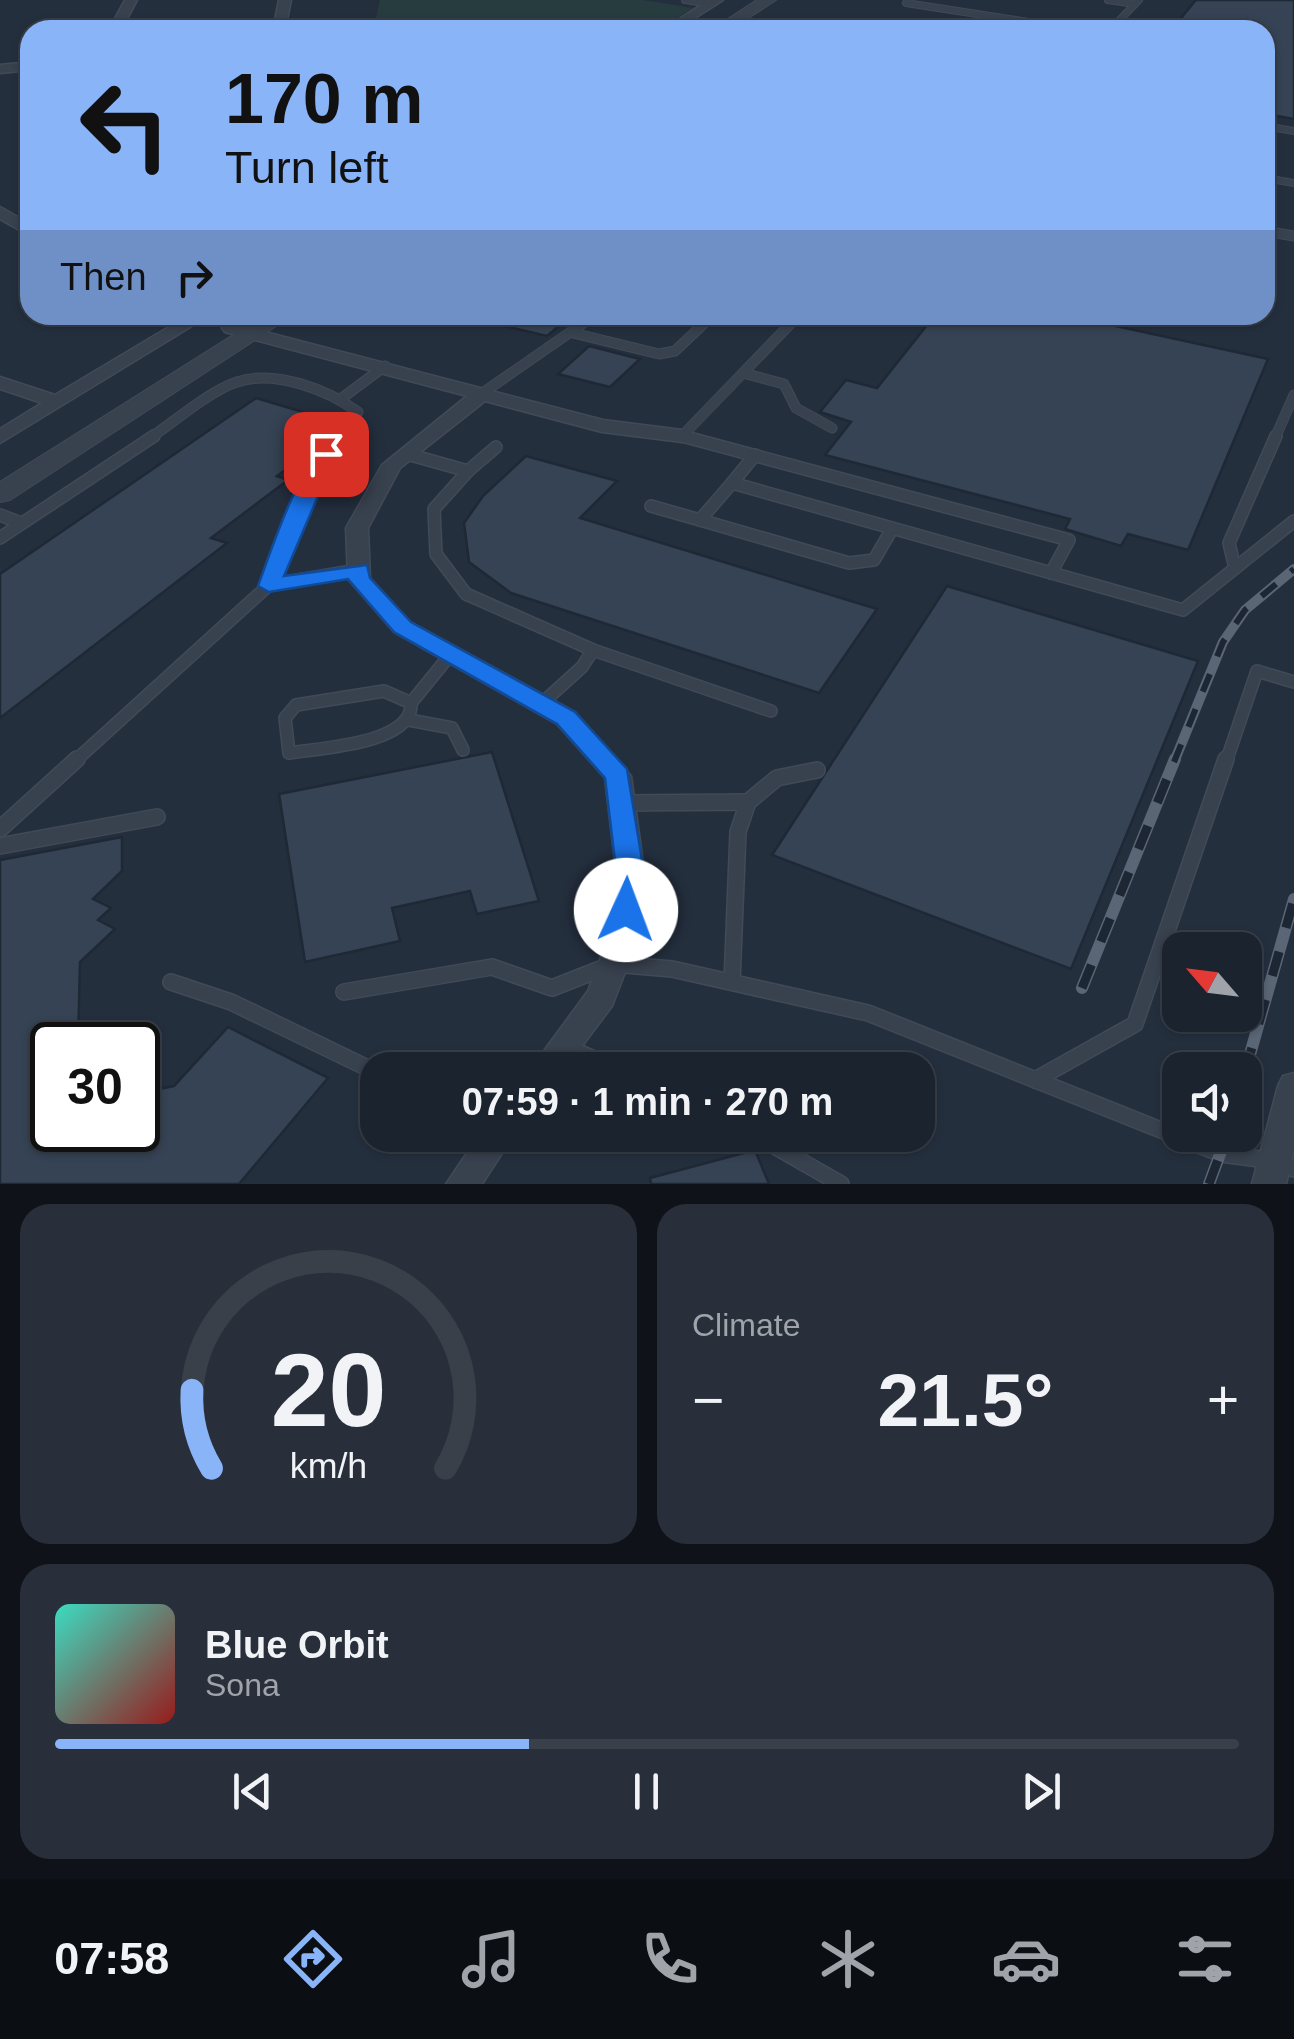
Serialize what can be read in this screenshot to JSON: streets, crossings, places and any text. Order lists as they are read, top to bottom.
{
  "north": "top left",
  "page": {
    "turn": ["170 m", "Turn left"],
    "then": "Then",
    "limit": "30",
    "trip": "07:59 · 1 min · 270 m",
    "tile": "Climate",
    "heat": ["−", "21.5°", "+"],
    "song": ["Blue Orbit", "Sona"],
    "tabs": "07:58",
    "gauge": ["20", "km/h"]
  }
}
